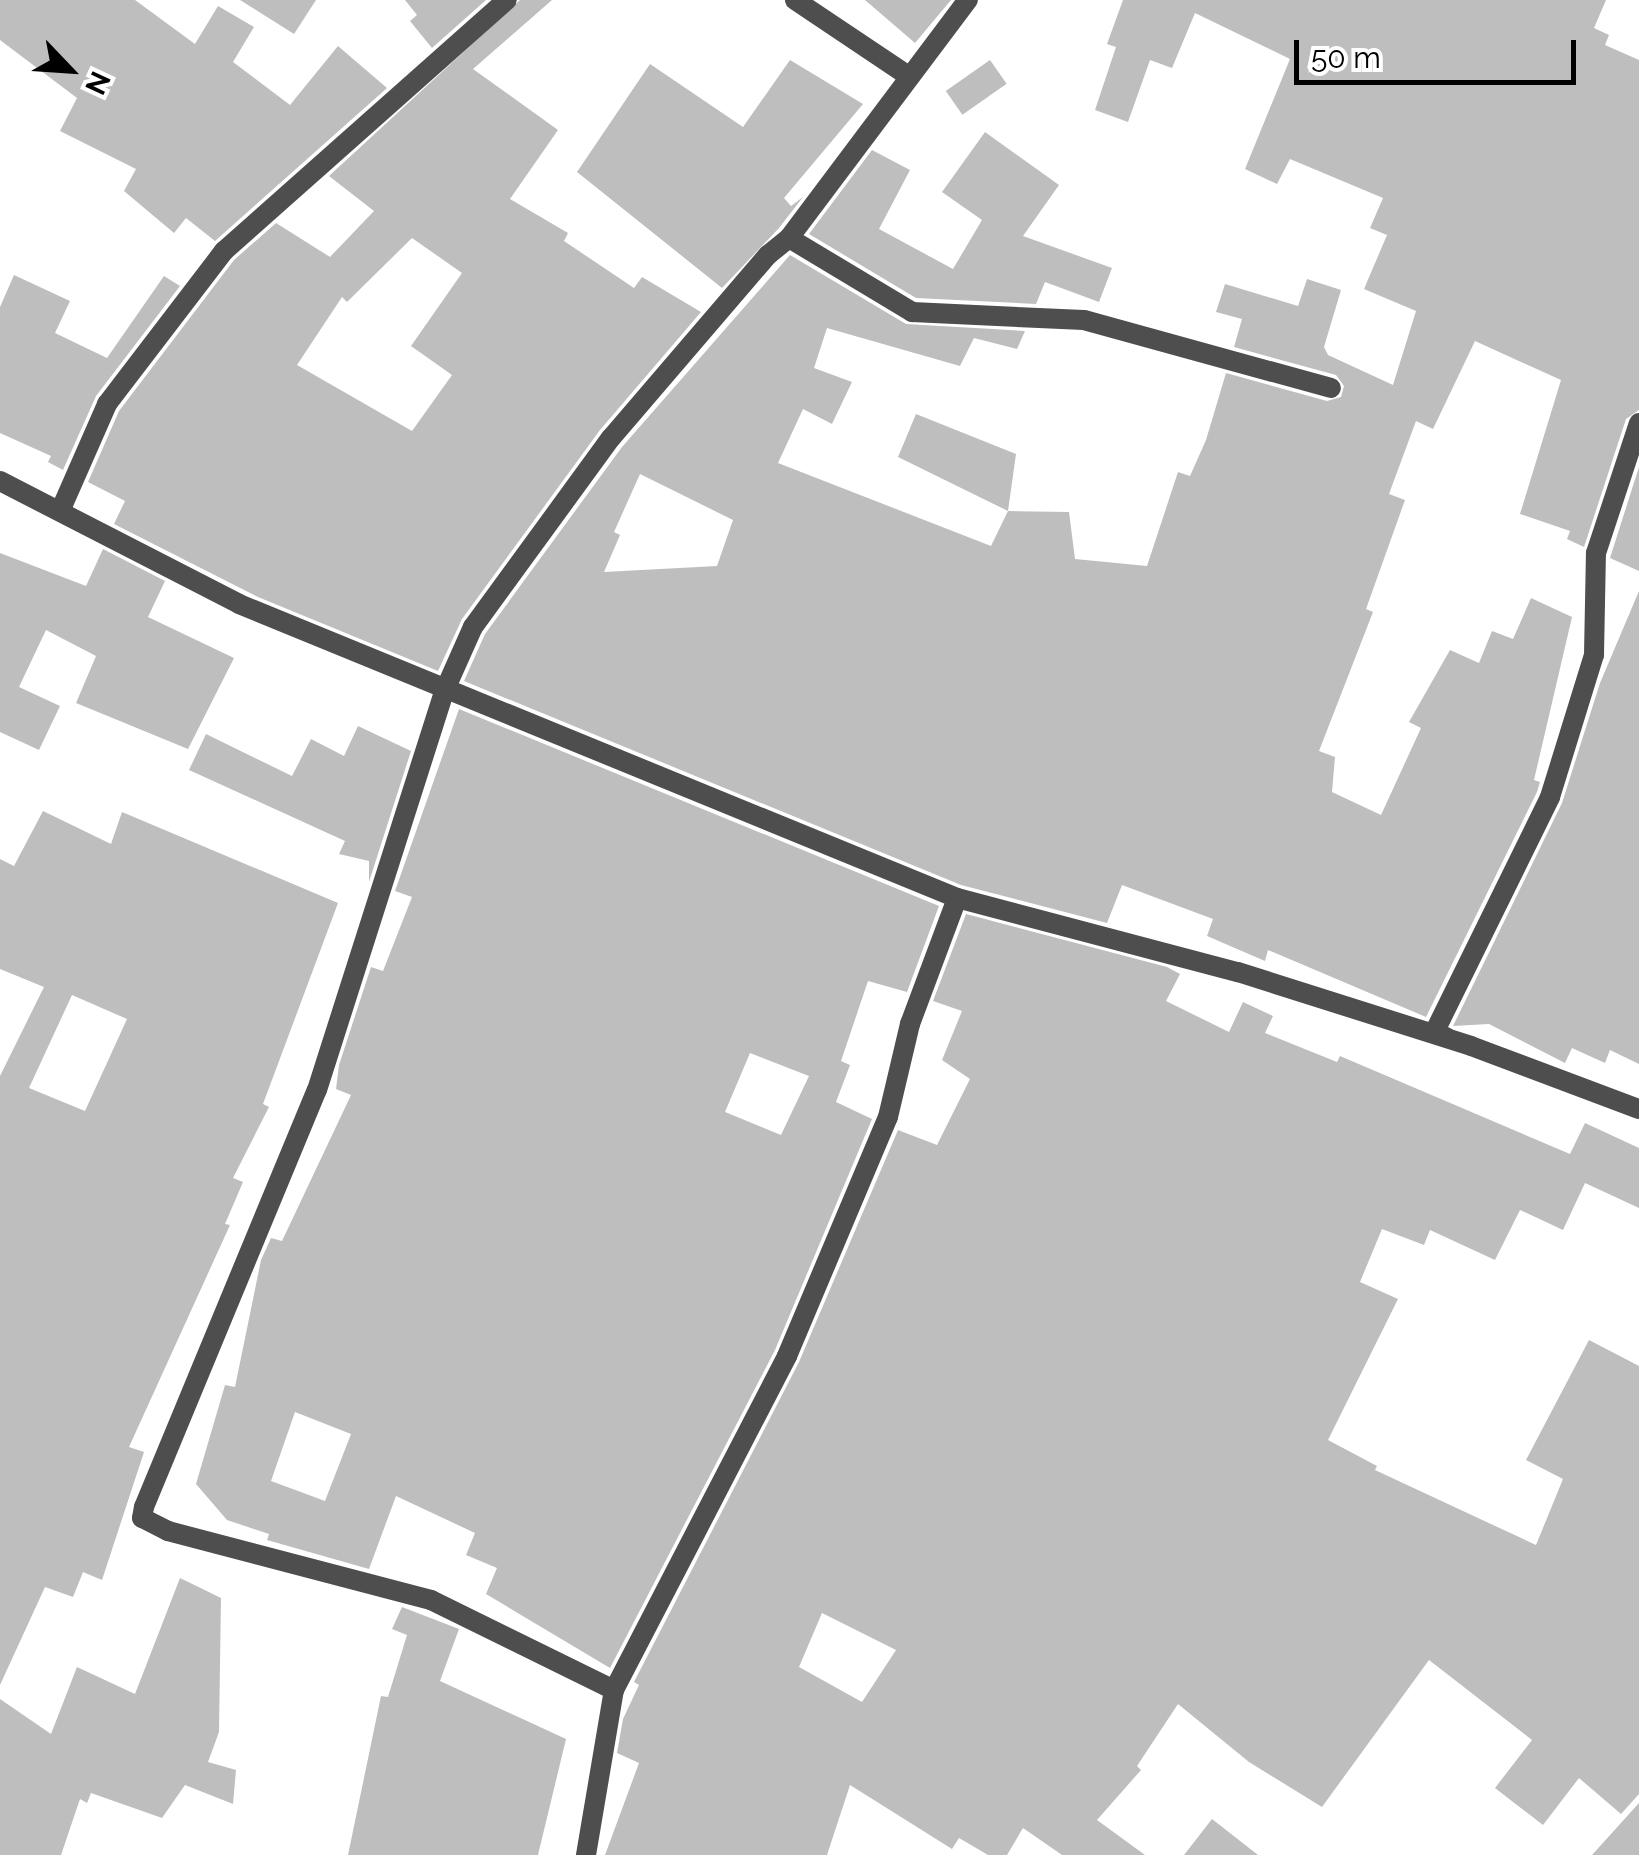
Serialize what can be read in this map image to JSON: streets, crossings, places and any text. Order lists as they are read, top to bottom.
{
  "scale_bar": "50 m",
  "north": "bottom right"
}
